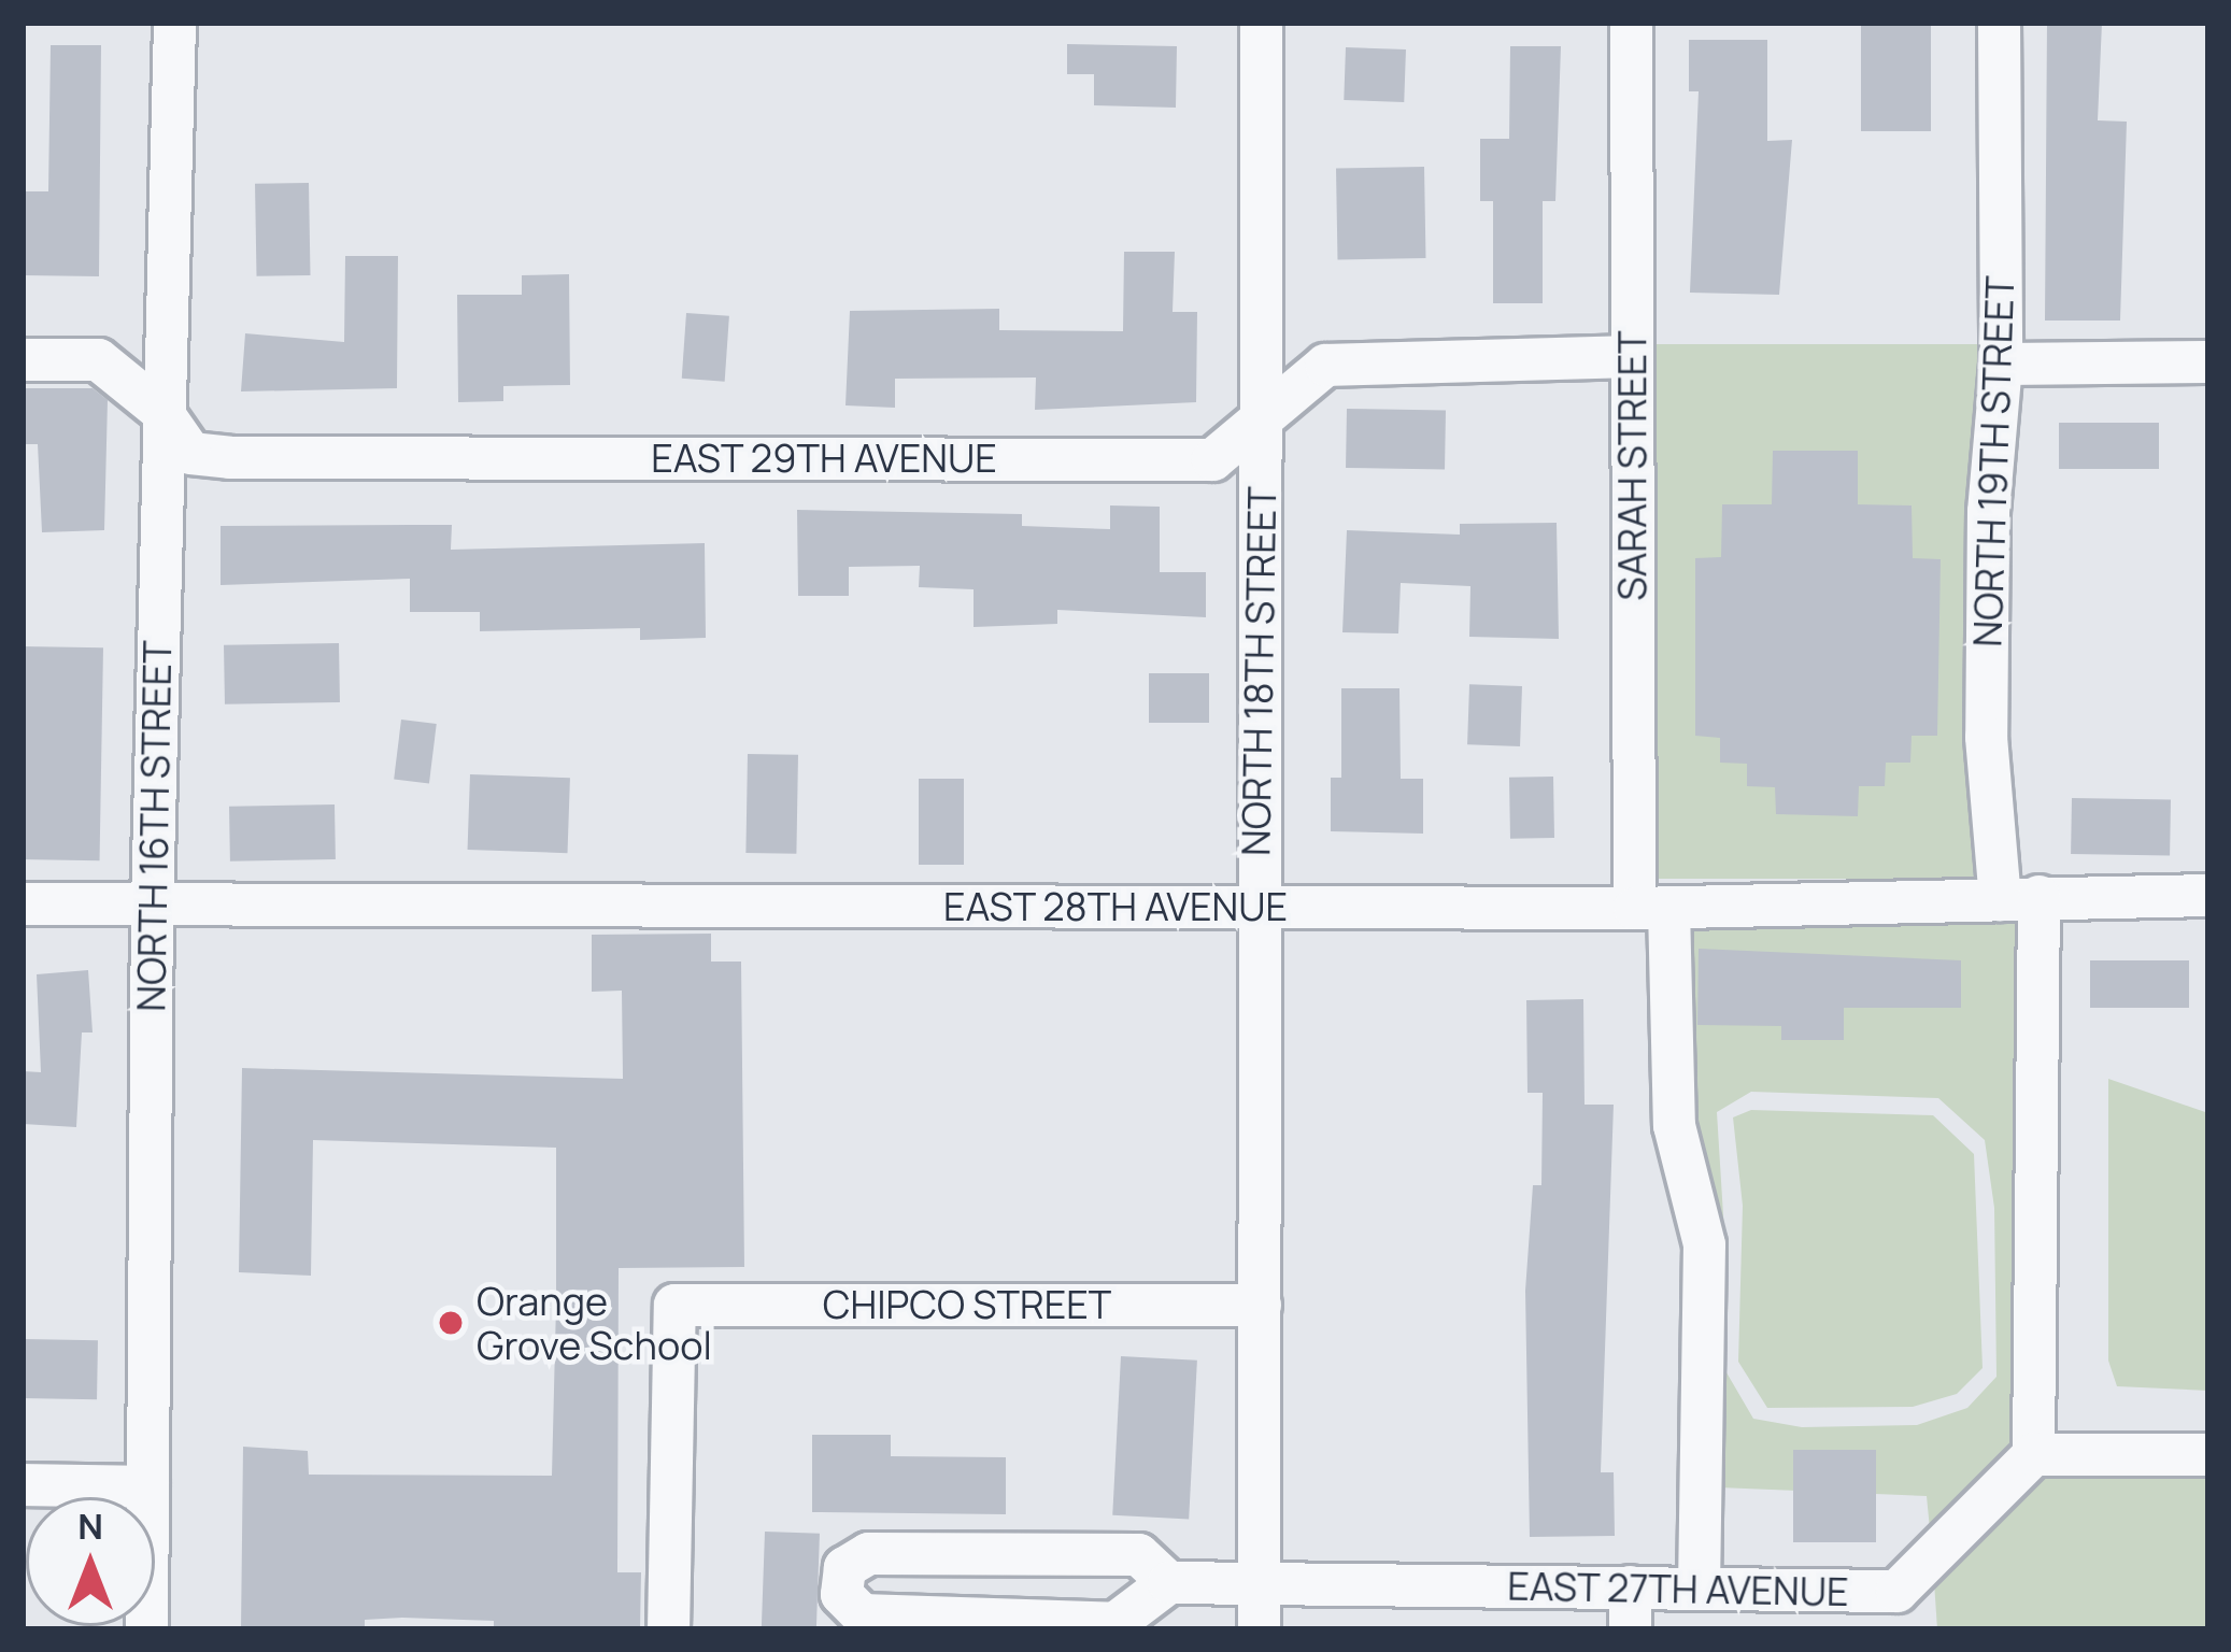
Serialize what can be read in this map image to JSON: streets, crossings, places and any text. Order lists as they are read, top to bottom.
{
  "streets": {
    "street": [
      "EAST 29TH AVENUE",
      "NORTH 19TH STREET",
      "SARAH STREET",
      "NORTH 18TH STREET",
      "NORTH 16TH STREET",
      "EAST 28TH AVENUE",
      "CHIPCO STREET",
      "EAST 27TH AVENUE"
    ]
  },
  "crossings": [
    ["EAST 29TH AVENUE", "SARAH STREET"],
    ["EAST 29TH AVENUE", "NORTH 18TH STREET"],
    ["EAST 29TH AVENUE", "NORTH 16TH STREET"],
    ["NORTH 19TH STREET", "EAST 28TH AVENUE"],
    ["NORTH 19TH STREET", "EAST 27TH AVENUE"],
    ["SARAH STREET", "EAST 28TH AVENUE"],
    ["SARAH STREET", "EAST 27TH AVENUE"],
    ["NORTH 18TH STREET", "EAST 28TH AVENUE"],
    ["NORTH 18TH STREET", "CHIPCO STREET"],
    ["NORTH 18TH STREET", "EAST 27TH AVENUE"],
    ["NORTH 16TH STREET", "EAST 28TH AVENUE"]
  ],
  "places": ["Orange Grove School"],
  "north": "top"
}
